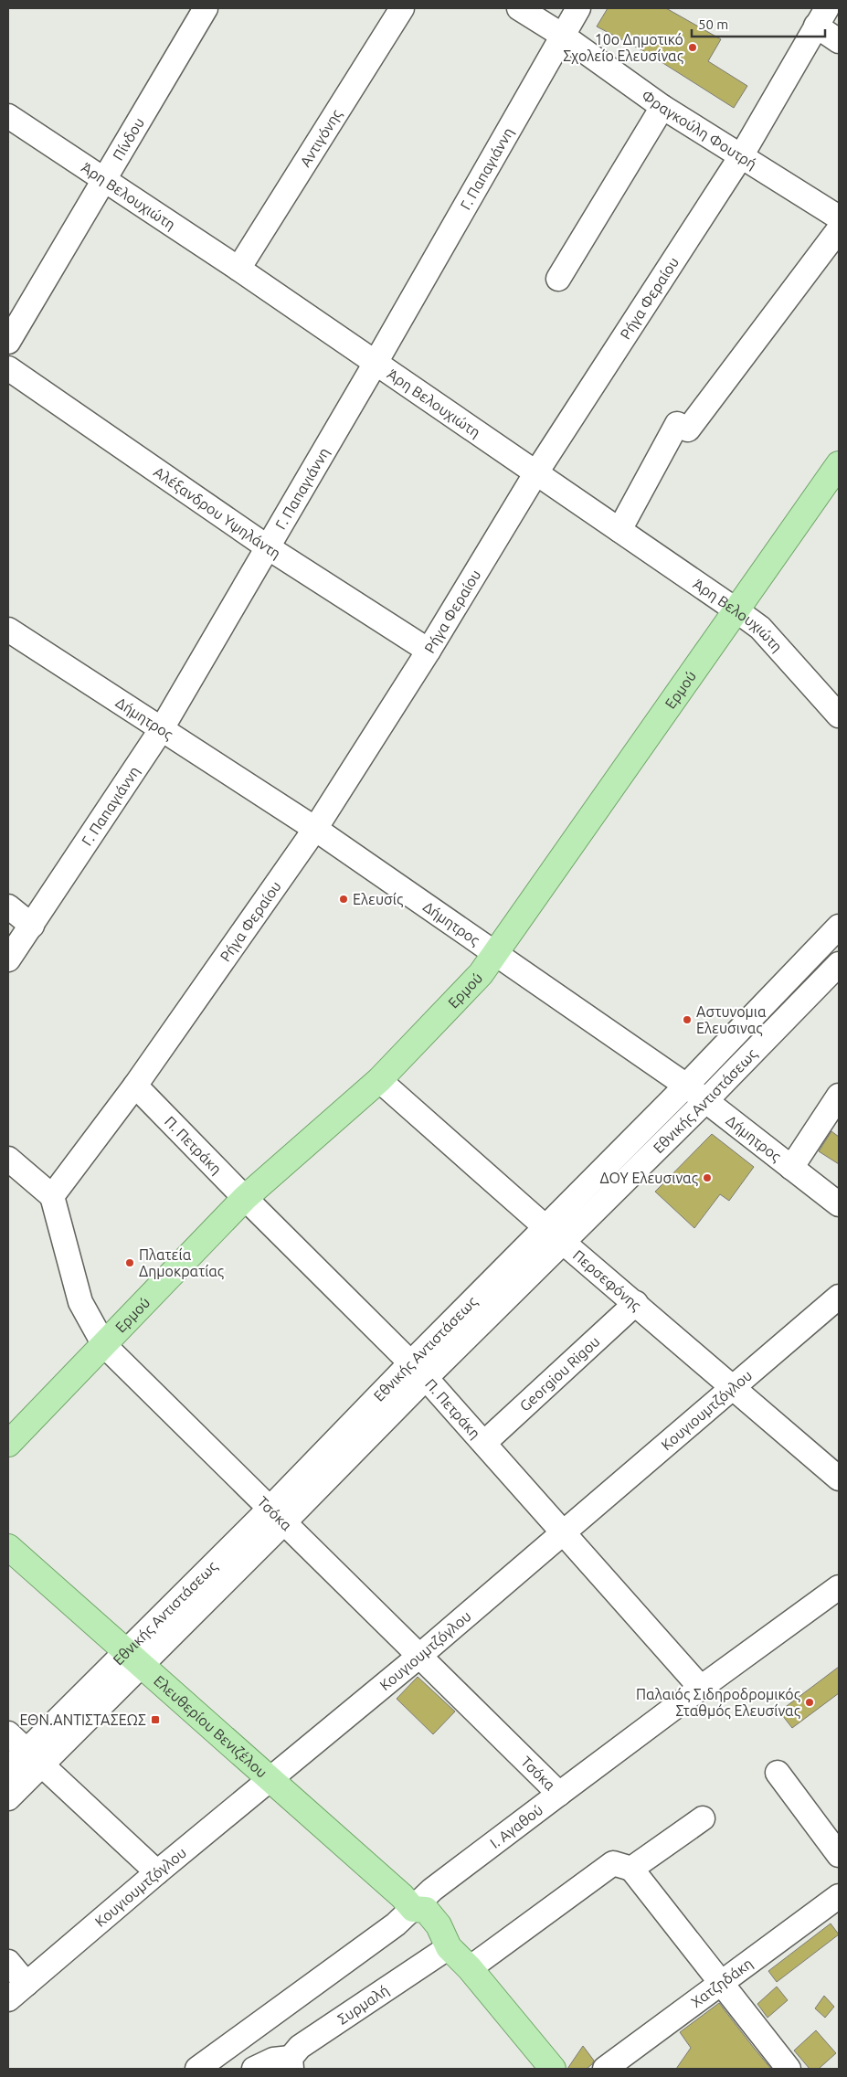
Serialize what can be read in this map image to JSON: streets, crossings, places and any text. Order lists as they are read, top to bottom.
{
  "streets": {
    "main road": ["Ερμού", "Ελευθερίου Βενιζέλου"],
    "street": [
      "Φραγκούλη Φουτρή",
      "Αντιγόνης",
      "Πίνδου",
      "Γ. Παπαγιάννη",
      "Άρη Βελουχιώτη",
      "Ρήγα Φεραίου",
      "Αλέξανδρου Υψηλάντη",
      "Δήμητρος",
      "Εθνικής Αντιστάσεως",
      "Π. Πετράκη",
      "Περσεφόνης",
      "Georgiou Rigou",
      "Κουγιουμτζόγλου",
      "Τσόκα",
      "Ι. Αγαθού",
      "Χατζηδάκη",
      "Συρμαλή"
    ]
  },
  "crossings": [
    ["Φραγκούλη Φουτρή", "Γ. Παπαγιάννη"],
    ["Φραγκούλη Φουτρή", "Ρήγα Φεραίου"],
    ["Αντιγόνης", "Άρη Βελουχιώτη"],
    ["Πίνδου", "Άρη Βελουχιώτη"],
    ["Γ. Παπαγιάννη", "Άρη Βελουχιώτη"],
    ["Γ. Παπαγιάννη", "Αλέξανδρου Υψηλάντη"],
    ["Γ. Παπαγιάννη", "Δήμητρος"],
    ["Άρη Βελουχιώτη", "Ρήγα Φεραίου"],
    ["Άρη Βελουχιώτη", "Ερμού"],
    ["Ρήγα Φεραίου", "Αλέξανδρου Υψηλάντη"],
    ["Ρήγα Φεραίου", "Δήμητρος"],
    ["Ρήγα Φεραίου", "Π. Πετράκη"],
    ["Ρήγα Φεραίου", "Τσόκα"],
    ["Ερμού", "Δήμητρος"],
    ["Ερμού", "Π. Πετράκη"],
    ["Ερμού", "Περσεφόνης"],
    ["Ερμού", "Τσόκα"],
    ["Δήμητρος", "Εθνικής Αντιστάσεως"],
    ["Εθνικής Αντιστάσεως", "Π. Πετράκη"],
    ["Εθνικής Αντιστάσεως", "Περσεφόνης"],
    ["Εθνικής Αντιστάσεως", "Τσόκα"],
    ["Εθνικής Αντιστάσεως", "Ελευθερίου Βενιζέλου"],
    ["Π. Πετράκη", "Georgiou Rigou"],
    ["Π. Πετράκη", "Κουγιουμτζόγλου"],
    ["Π. Πετράκη", "Ι. Αγαθού"],
    ["Περσεφόνης", "Georgiou Rigou"],
    ["Περσεφόνης", "Κουγιουμτζόγλου"],
    ["Κουγιουμτζόγλου", "Τσόκα"],
    ["Κουγιουμτζόγλου", "Ελευθερίου Βενιζέλου"],
    ["Τσόκα", "Ι. Αγαθού"],
    ["Ελευθερίου Βενιζέλου", "Ι. Αγαθού"],
    ["Ελευθερίου Βενιζέλου", "Συρμαλή"]
  ],
  "places": {
    "other": [
      "10ο Δημοτικό Σχολείο Ελευσίνας",
      "Ελευσίς",
      "Αστυνομια Ελευσινας",
      "ΔΟΥ Ελευσινας",
      "Πλατεία Δημοκρατίας",
      "Παλαιός Σιδηροδρομικός Σταθμός Ελευσίνας"
    ],
    "transit": ["ΕΘΝ.ΑΝΤΙΣΤΑΣΕΩΣ"]
  },
  "scale_bar": "50 m"
}
